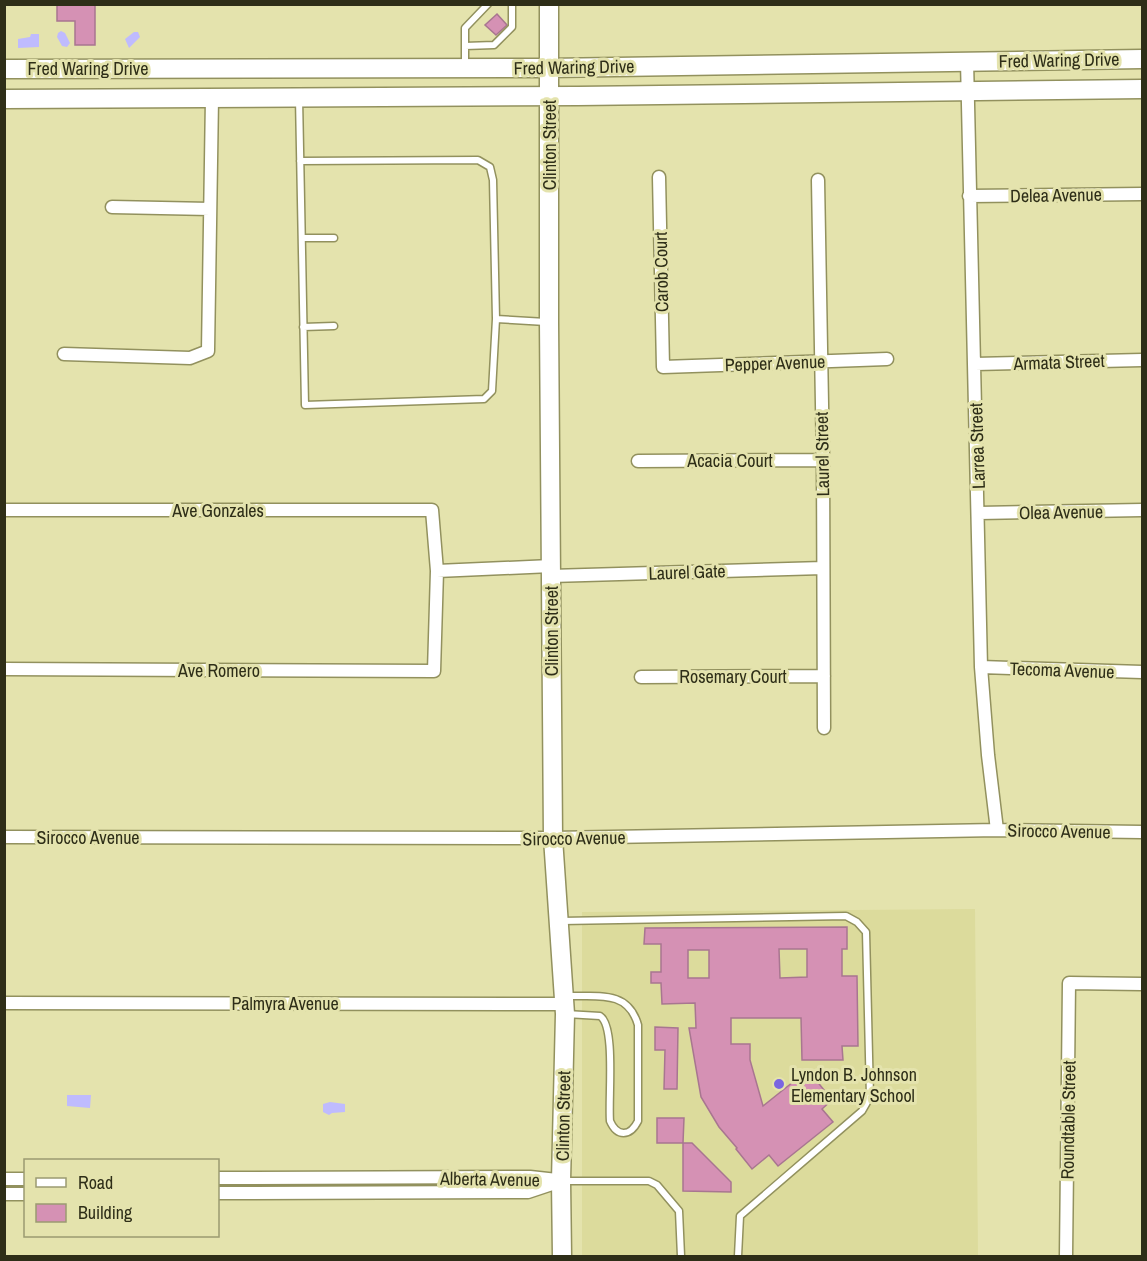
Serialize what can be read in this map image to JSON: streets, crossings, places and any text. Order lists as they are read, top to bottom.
{
  "streets": {
    "main road": ["Fred Waring Drive", "Clinton Street"],
    "street": [
      "Delea Avenue",
      "Carob Court",
      "Armata Street",
      "Pepper Avenue",
      "Larrea Street",
      "Laurel Street",
      "Acacia Court",
      "Ave Gonzales",
      "Olea Avenue",
      "Laurel Gate",
      "Ave Romero",
      "Tecoma Avenue",
      "Rosemary Court",
      "Sirocco Avenue",
      "Palmyra Avenue",
      "Roundtable Street",
      "Alberta Avenue"
    ]
  },
  "crossings": [
    ["Fred Waring Drive", "Clinton Street"],
    ["Fred Waring Drive", "Larrea Street"],
    ["Clinton Street", "Laurel Gate"],
    ["Clinton Street", "Sirocco Avenue"],
    ["Clinton Street", "Palmyra Avenue"],
    ["Clinton Street", "Alberta Avenue"],
    ["Delea Avenue", "Larrea Street"],
    ["Carob Court", "Pepper Avenue"],
    ["Armata Street", "Larrea Street"],
    ["Pepper Avenue", "Laurel Street"],
    ["Larrea Street", "Olea Avenue"],
    ["Larrea Street", "Tecoma Avenue"],
    ["Larrea Street", "Sirocco Avenue"],
    ["Laurel Street", "Acacia Court"],
    ["Laurel Street", "Laurel Gate"],
    ["Laurel Street", "Rosemary Court"],
    ["Ave Gonzales", "Laurel Gate"],
    ["Ave Gonzales", "Ave Romero"],
    ["Laurel Gate", "Ave Romero"]
  ],
  "places": ["Lyndon B. Johnson Elementary School"],
  "legend": ["Road", "Building"]
}
